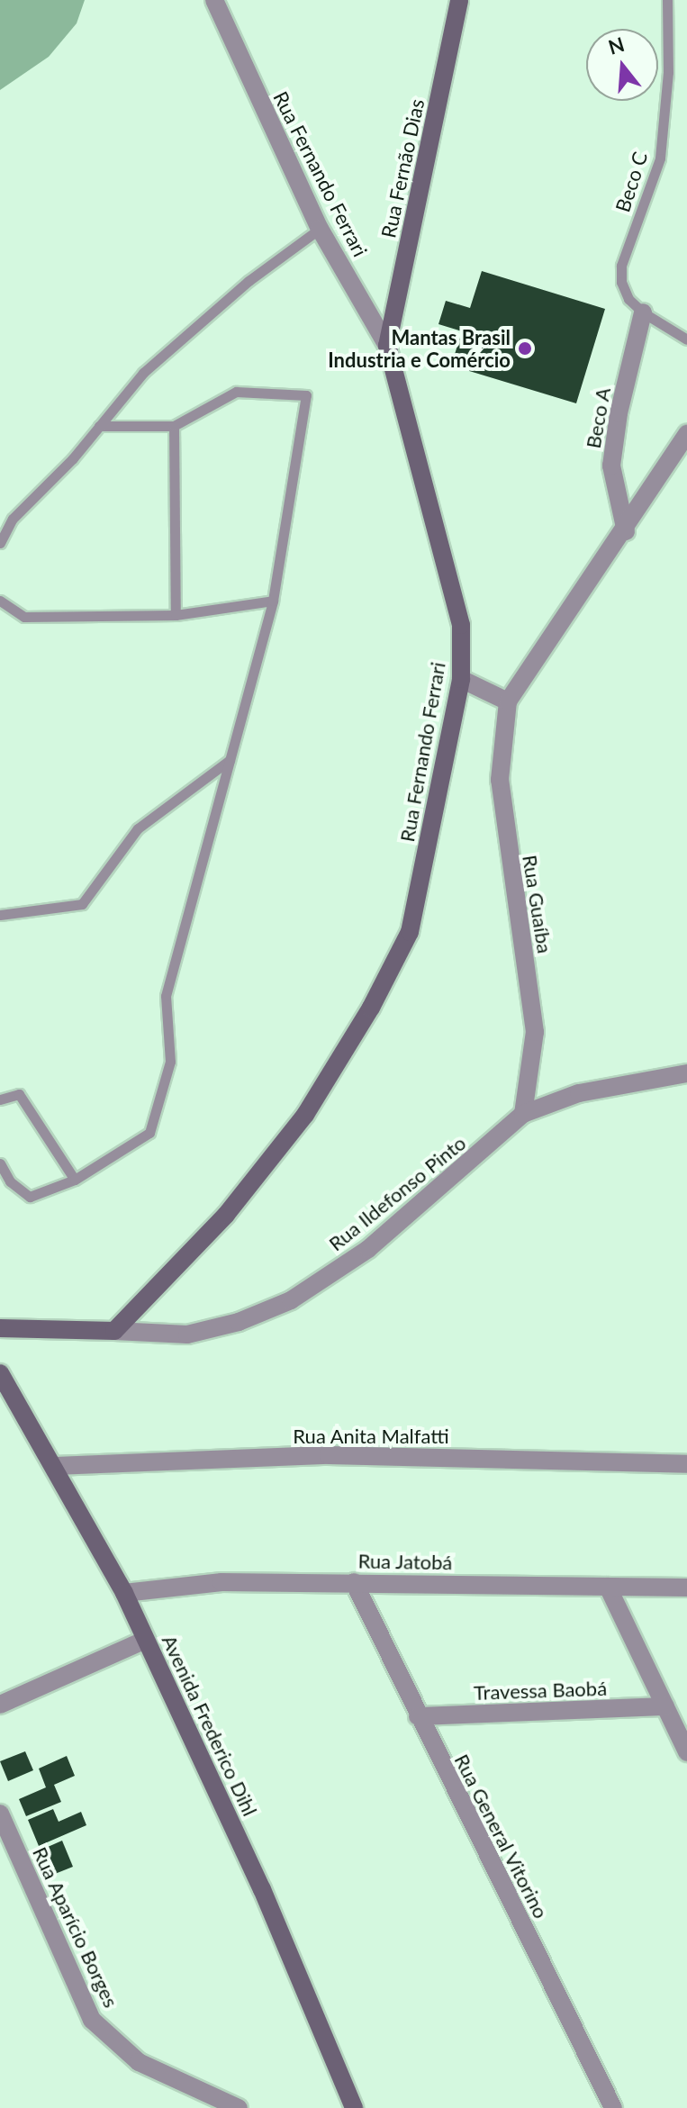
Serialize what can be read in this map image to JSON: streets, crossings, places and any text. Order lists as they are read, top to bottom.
{
  "streets": {
    "main road": [
      "Rua Fernão Dias",
      "Rua Fernando Ferrari",
      "Rua Ildefonso Pinto",
      "Avenida Frederico Dihl"
    ],
    "street": [
      "Beco A",
      "Rua Guaíba",
      "Rua Anita Malfatti",
      "Rua Jatobá",
      "Travessa Baobá",
      "Rua General Vitorino",
      "Rua Aparício Borges"
    ],
    "lane": ["Beco C"]
  },
  "crossings": [
    ["Rua Fernão Dias", "Rua Fernando Ferrari"],
    ["Rua Fernando Ferrari", "Rua Ildefonso Pinto"],
    ["Beco C", "Beco A"],
    ["Beco A", "Rua Guaíba"],
    ["Rua Guaíba", "Rua Ildefonso Pinto"],
    ["Rua Anita Malfatti", "Avenida Frederico Dihl"],
    ["Rua Jatobá", "Avenida Frederico Dihl"],
    ["Rua Jatobá", "Rua General Vitorino"],
    ["Travessa Baobá", "Rua General Vitorino"]
  ],
  "places": ["Mantas Brasil Industria e Comércio"],
  "north": "top"
}
